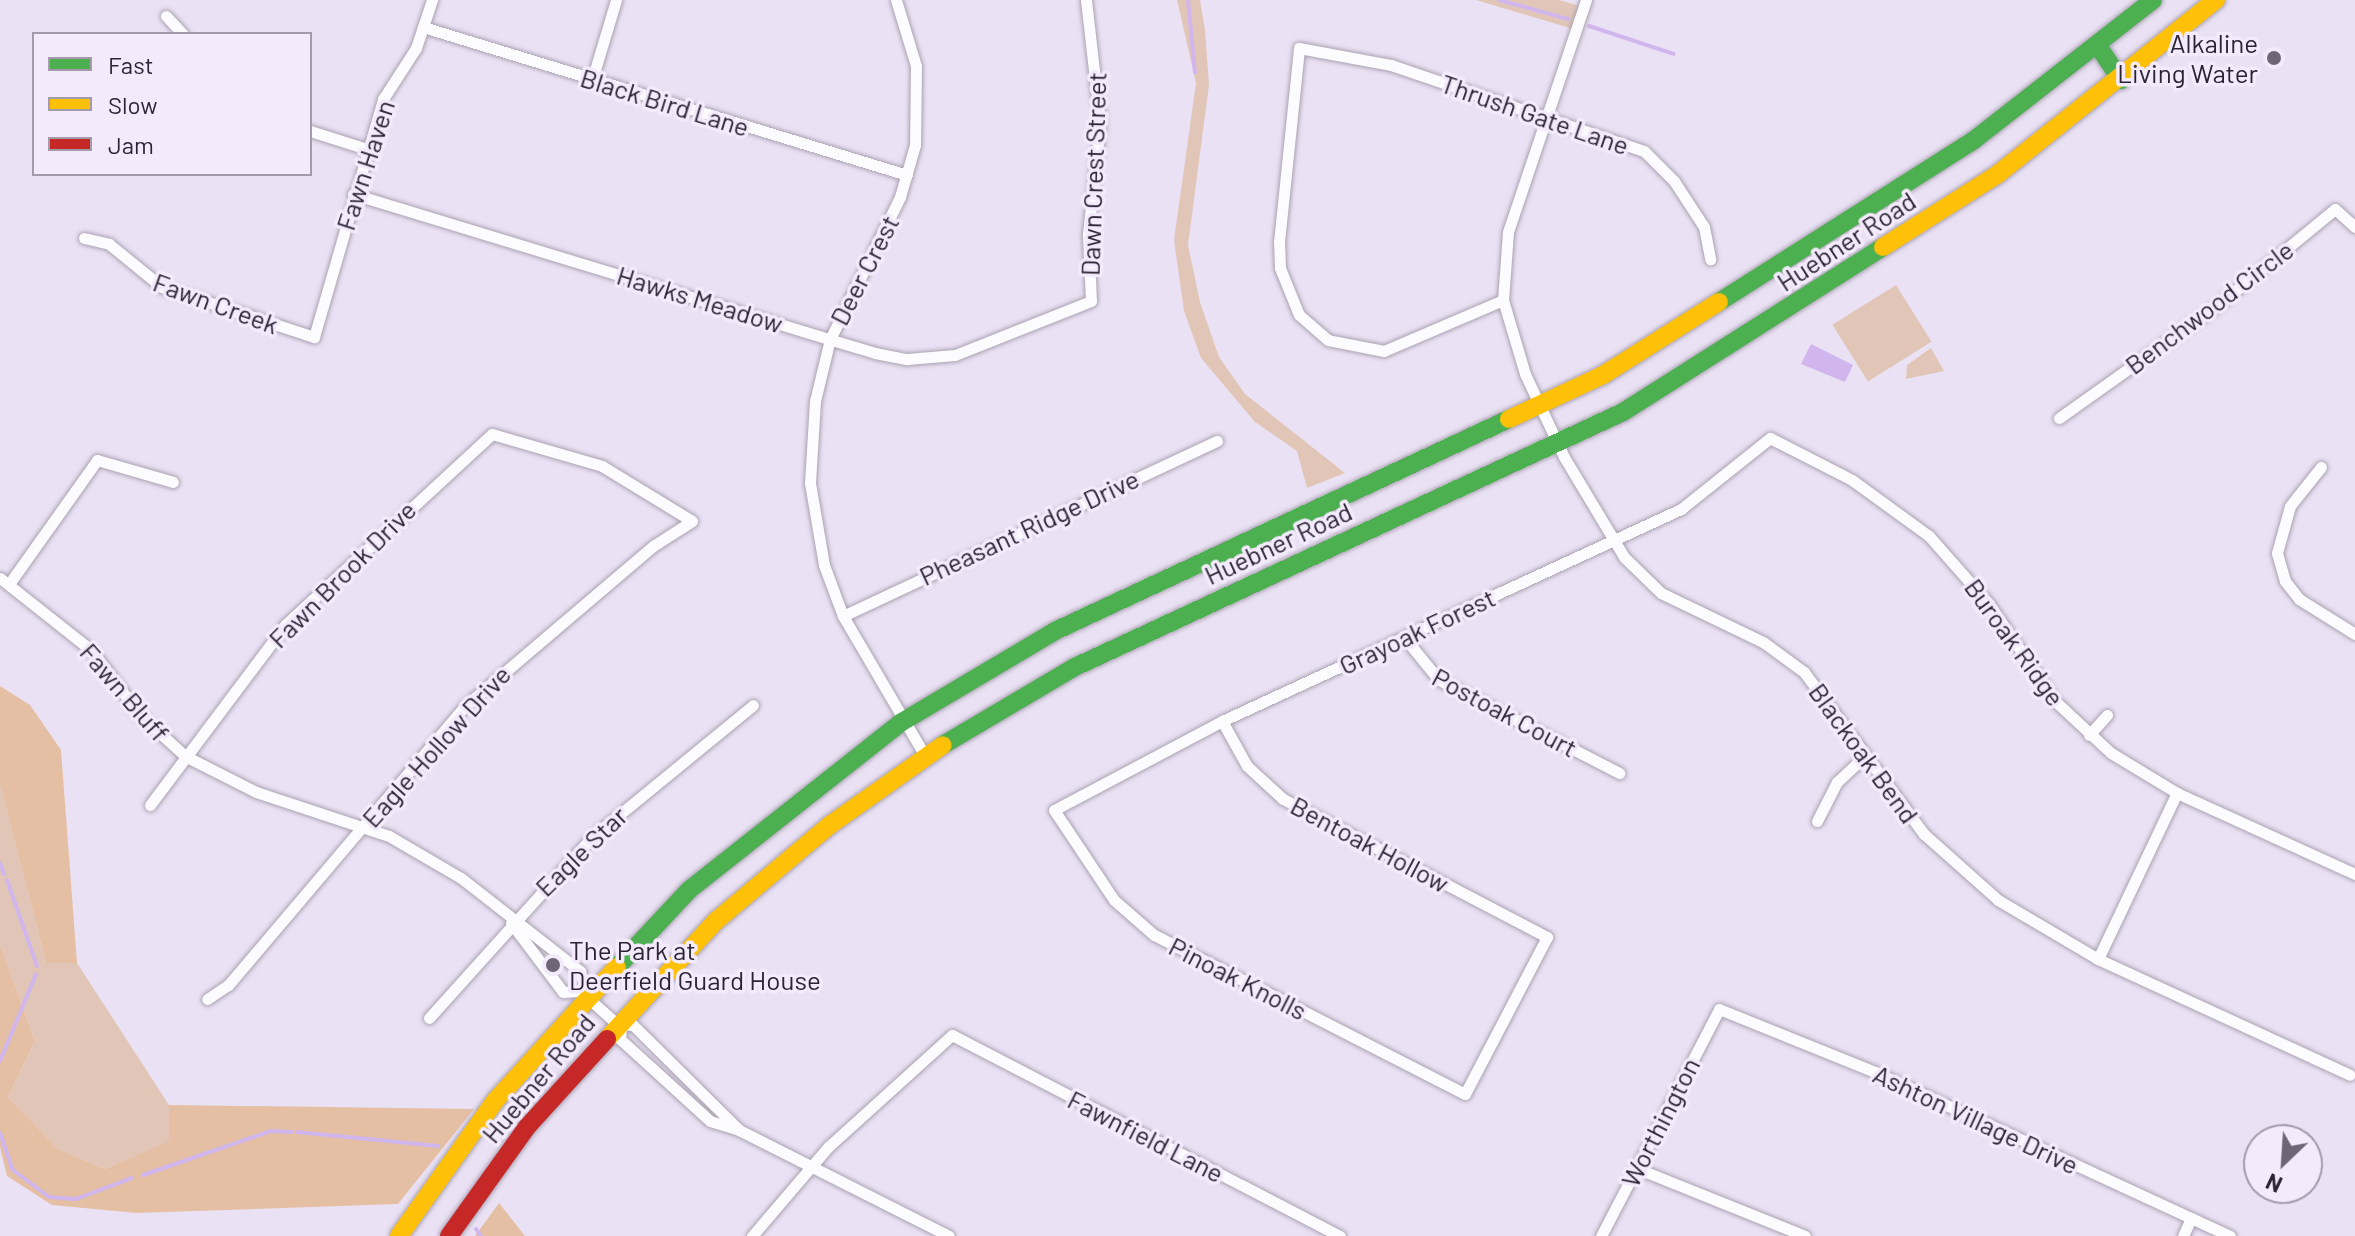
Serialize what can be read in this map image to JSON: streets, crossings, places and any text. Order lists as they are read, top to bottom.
{
  "streets": {
    "main road": ["Huebner Road"],
    "street": [
      "Black Bird Lane",
      "Thrush Gate Lane",
      "Fawn Haven",
      "Dawn Crest Street",
      "Deer Crest",
      "Hawks Meadow",
      "Fawn Creek",
      "Benchwood Circle",
      "Pheasant Ridge Drive",
      "Fawn Brook Drive",
      "Grayoak Forest",
      "Buroak Ridge",
      "Fawn Bluff",
      "Postoak Court",
      "Eagle Hollow Drive",
      "Blackoak Bend",
      "Bentoak Hollow",
      "Eagle Star",
      "Pinoak Knolls",
      "Ashton Village Drive",
      "Worthington",
      "Fawnfield Lane"
    ]
  },
  "crossings": [
    ["Black Bird Lane", "Fawn Haven"],
    ["Black Bird Lane", "Deer Crest"],
    ["Thrush Gate Lane", "Blackoak Bend"],
    ["Fawn Haven", "Hawks Meadow"],
    ["Fawn Haven", "Fawn Creek"],
    ["Dawn Crest Street", "Hawks Meadow"],
    ["Huebner Road", "Deer Crest"],
    ["Huebner Road", "Fawn Bluff"],
    ["Huebner Road", "Blackoak Bend"],
    ["Deer Crest", "Hawks Meadow"],
    ["Deer Crest", "Pheasant Ridge Drive"],
    ["Fawn Brook Drive", "Fawn Bluff"],
    ["Fawn Brook Drive", "Eagle Hollow Drive"],
    ["Grayoak Forest", "Buroak Ridge"],
    ["Grayoak Forest", "Postoak Court"],
    ["Grayoak Forest", "Blackoak Bend"],
    ["Grayoak Forest", "Bentoak Hollow"],
    ["Grayoak Forest", "Pinoak Knolls"],
    ["Fawn Bluff", "Eagle Hollow Drive"],
    ["Fawn Bluff", "Eagle Star"],
    ["Bentoak Hollow", "Pinoak Knolls"],
    ["Ashton Village Drive", "Worthington"]
  ],
  "places": ["Alkaline Living Water", "The Park at Deerfield Guard House"],
  "legend": ["Fast", "Slow", "Jam"],
  "north": "bottom left"
}
